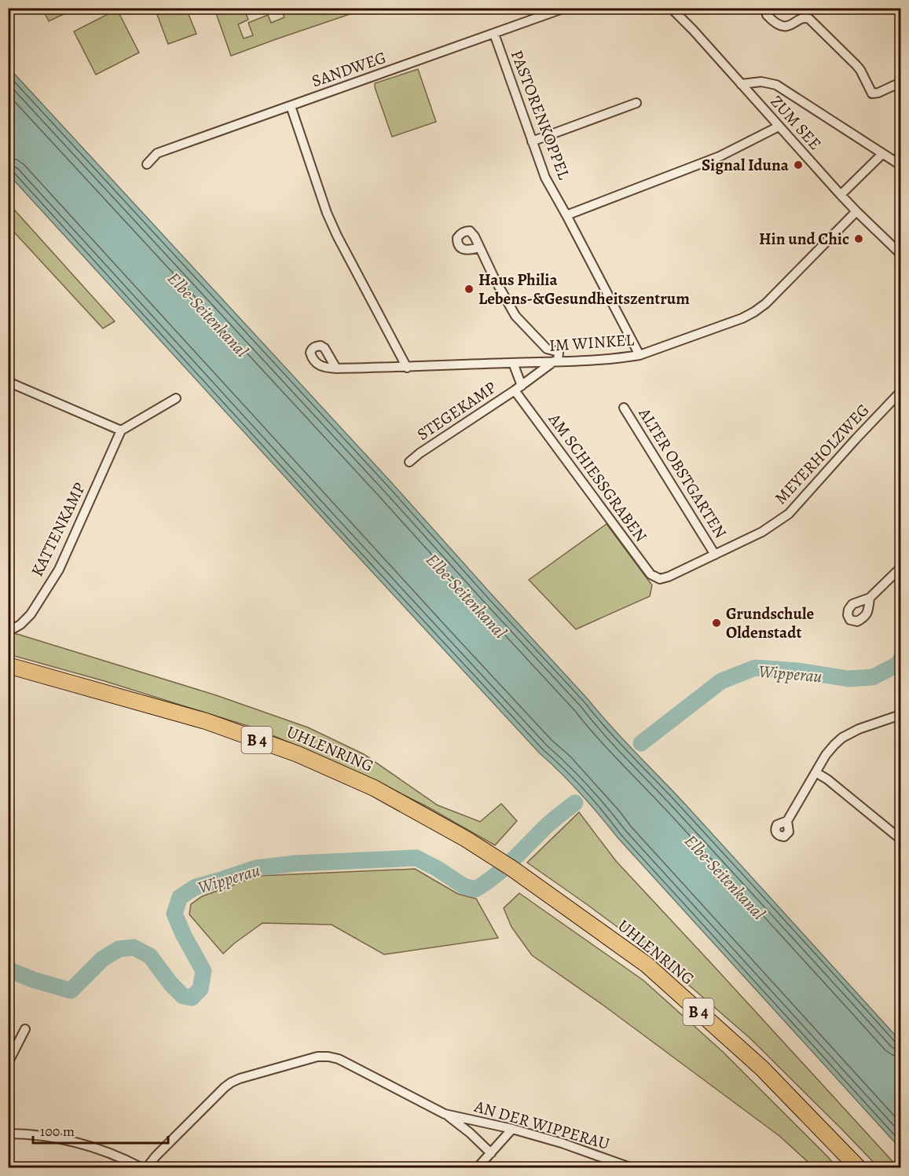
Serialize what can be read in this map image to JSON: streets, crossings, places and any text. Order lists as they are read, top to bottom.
{
  "streets": {
    "highway": ["B 4", "UHLENRING"],
    "street": [
      "SANDWEG",
      "PASTORENKOPPEL",
      "ZUM SEE",
      "IM WINKEL",
      "STEGEKAMP",
      "MEYERHOLZWEG",
      "ALTER OBSTGARTEN",
      "AM SCHIESSGRABEN",
      "KATTENKAMP",
      "AN DER WIPPERAU"
    ]
  },
  "crossings": [
    ["SANDWEG", "PASTORENKOPPEL"],
    ["PASTORENKOPPEL", "IM WINKEL"],
    ["ZUM SEE", "IM WINKEL"],
    ["IM WINKEL", "STEGEKAMP"],
    ["STEGEKAMP", "AM SCHIESSGRABEN"],
    ["MEYERHOLZWEG", "ALTER OBSTGARTEN"],
    ["MEYERHOLZWEG", "AM SCHIESSGRABEN"]
  ],
  "water": ["Elbe-Seitenkanal", "Wipperau"],
  "places": [
    "Signal Iduna",
    "Hin und Chic",
    "Haus Philia Lebens-&Gesundheitszentrum",
    "Grundschule Oldenstadt"
  ],
  "scale_bar": "100 m"
}
